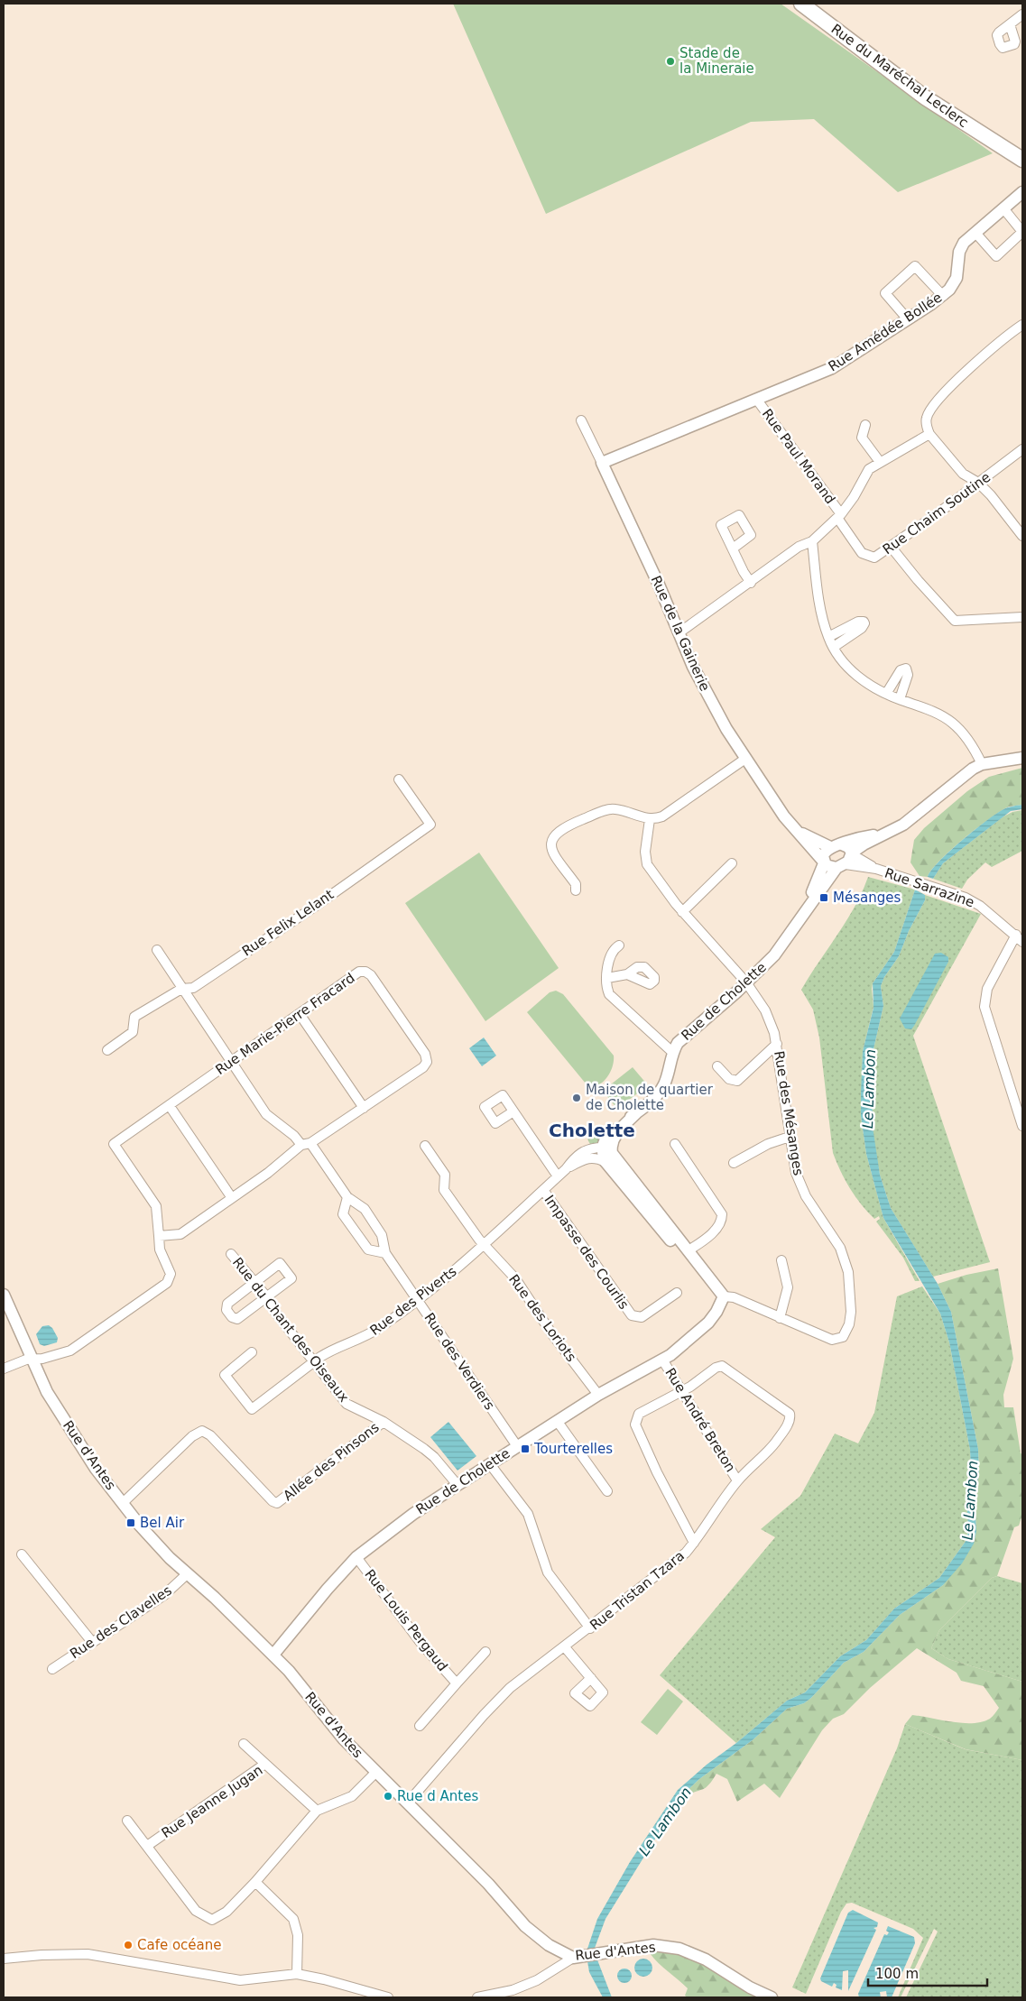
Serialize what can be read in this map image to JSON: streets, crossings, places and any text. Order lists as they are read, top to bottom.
{
  "streets": {
    "main road": ["Rue du Maréchal Leclerc"],
    "street": [
      "Rue Amédée Bollée",
      "Rue Paul Morand",
      "Rue Chaim Soutine",
      "Rue de la Gainerie",
      "Rue Sarrazine",
      "Rue Felix Lelant",
      "Rue de Cholette",
      "Rue Marie-Pierre Fracard",
      "Rue des Mésanges",
      "Impasse des Courlis",
      "Rue des Piverts",
      "Rue des Loriots",
      "Rue du Chant des Oiseaux",
      "Rue des Verdiers",
      "Rue André Breton",
      "Rue d'Antes",
      "Allée des Pinsons",
      "Rue Tristan Tzara",
      "Rue Louis Pergaud",
      "Rue des Clavelles",
      "Rue Jeanne Jugan"
    ]
  },
  "crossings": [
    ["Rue Amédée Bollée", "Rue Paul Morand"],
    ["Rue Amédée Bollée", "Rue de la Gainerie"],
    ["Rue Paul Morand", "Rue Chaim Soutine"],
    ["Rue de la Gainerie", "Rue Sarrazine"],
    ["Rue de la Gainerie", "Rue de Cholette"],
    ["Rue Sarrazine", "Rue de Cholette"],
    ["Rue Felix Lelant", "Rue des Verdiers"],
    ["Rue de Cholette", "Rue des Mésanges"],
    ["Rue de Cholette", "Rue des Piverts"],
    ["Rue de Cholette", "Rue des Loriots"],
    ["Rue de Cholette", "Rue du Chant des Oiseaux"],
    ["Rue de Cholette", "Rue des Verdiers"],
    ["Rue de Cholette", "Rue André Breton"],
    ["Rue de Cholette", "Rue d'Antes"],
    ["Rue de Cholette", "Rue Louis Pergaud"],
    ["Rue Marie-Pierre Fracard", "Rue des Verdiers"],
    ["Rue Marie-Pierre Fracard", "Rue d'Antes"],
    ["Impasse des Courlis", "Rue des Piverts"],
    ["Rue des Piverts", "Rue des Loriots"],
    ["Rue des Piverts", "Rue du Chant des Oiseaux"],
    ["Rue des Piverts", "Rue des Verdiers"],
    ["Rue du Chant des Oiseaux", "Allée des Pinsons"],
    ["Rue André Breton", "Rue Tristan Tzara"],
    ["Rue d'Antes", "Allée des Pinsons"],
    ["Rue d'Antes", "Rue Tristan Tzara"],
    ["Rue d'Antes", "Rue des Clavelles"]
  ],
  "districts": ["Cholette"],
  "water": ["Le Lambon"],
  "places": {
    "other": [
      "Stade de la Mineraie",
      "Maison de quartier de Cholette",
      "Rue d Antes",
      "Cafe océane"
    ],
    "transit": ["Mésanges", "Tourterelles", "Bel Air"]
  },
  "scale_bar": "100 m"
}
